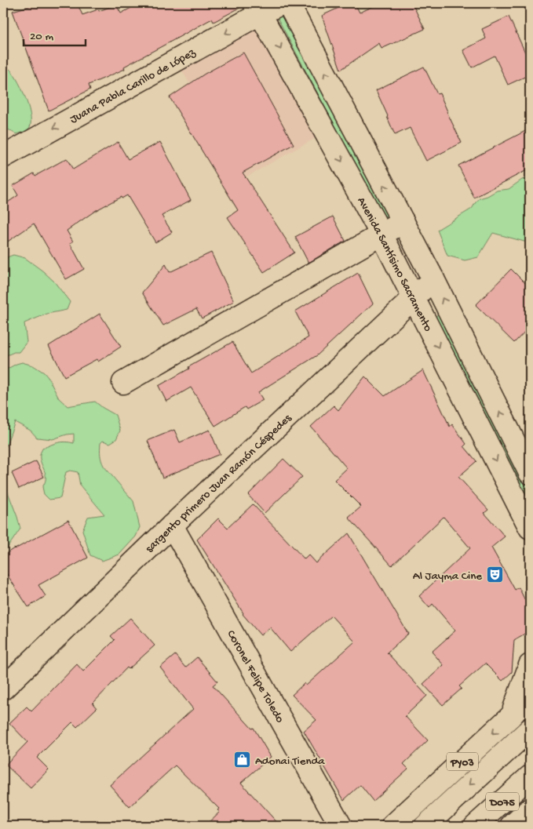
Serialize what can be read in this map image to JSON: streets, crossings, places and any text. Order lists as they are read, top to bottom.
{
  "streets": {
    "main road": [
      "Juana Pabla Carillo de López",
      "Avenida Santísimo Sacramento",
      "sargento primero Juan Ramón Céspedes",
      "Coronel Felipe Toledo",
      "PY03",
      "D075"
    ]
  },
  "crossings": [
    ["Juana Pabla Carillo de López", "Avenida Santísimo Sacramento"],
    ["Avenida Santísimo Sacramento", "sargento primero Juan Ramón Céspedes"],
    ["sargento primero Juan Ramón Céspedes", "Coronel Felipe Toledo"]
  ],
  "one_way": ["Juana Pabla Carillo de López"],
  "places": {
    "theatre": ["Al Jayma Cine"],
    "shop": ["Adonai Tienda"]
  },
  "scale_bar": "20 m"
}
